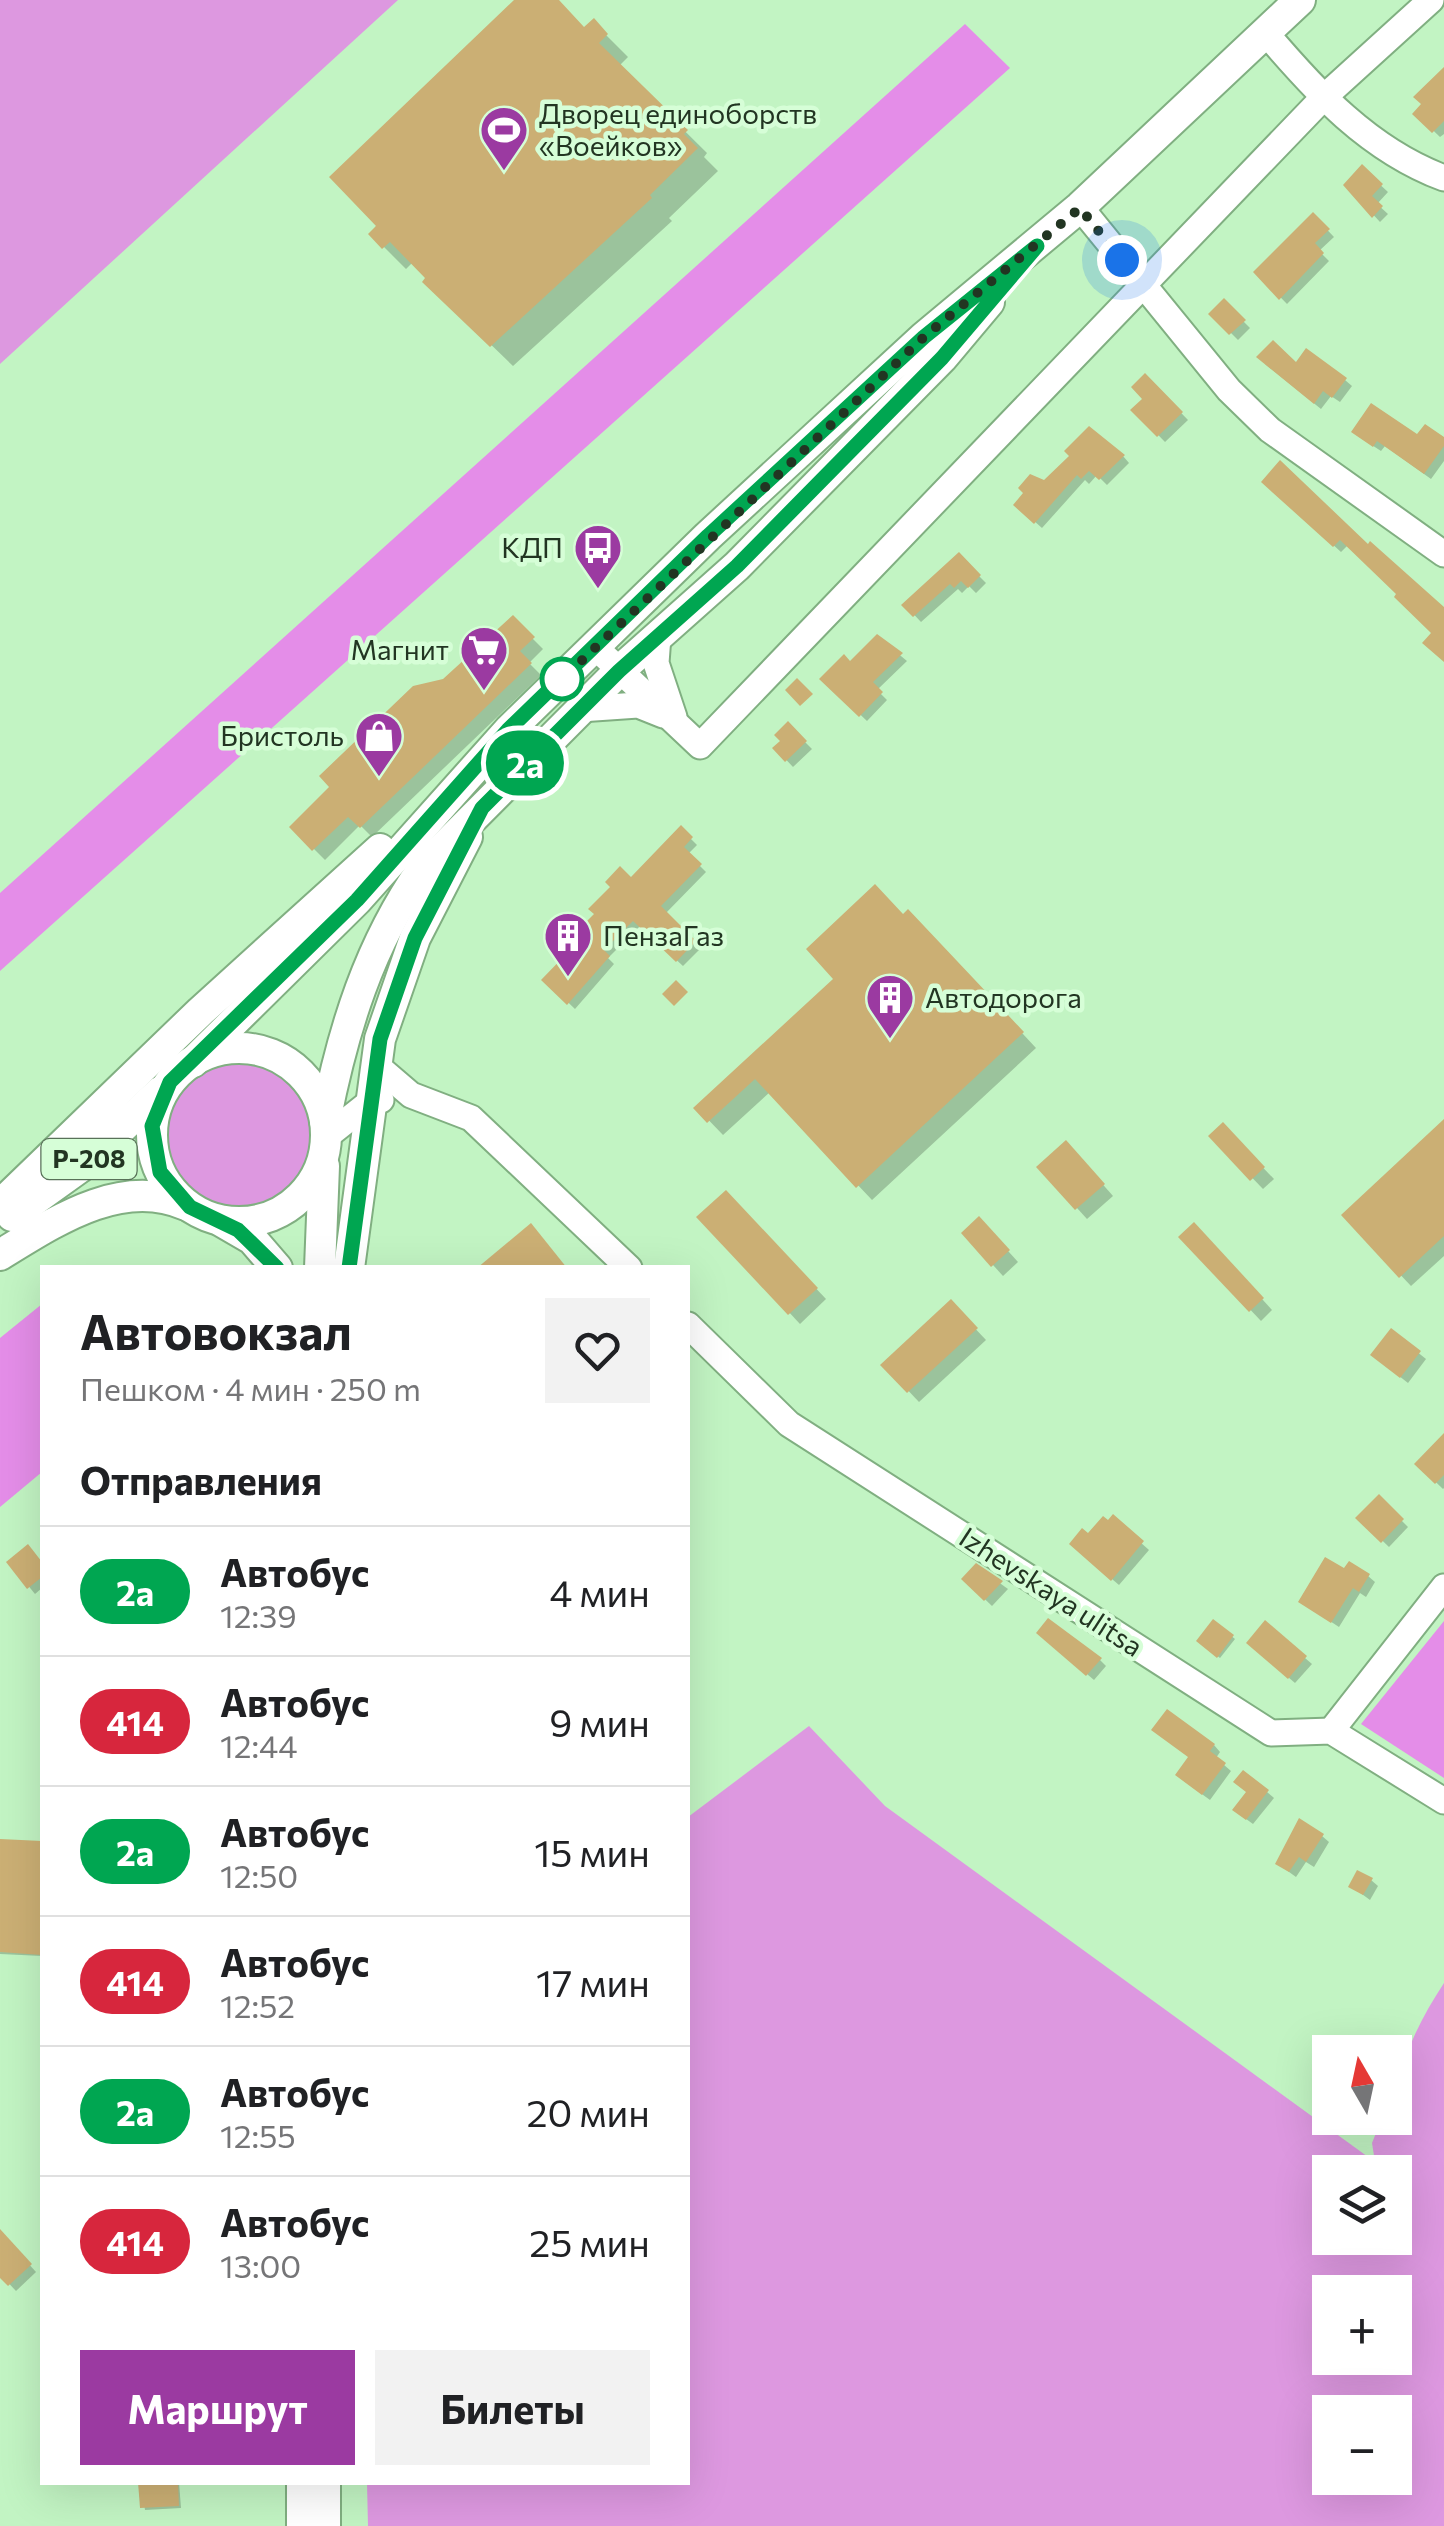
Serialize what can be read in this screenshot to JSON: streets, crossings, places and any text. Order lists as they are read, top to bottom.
{
  "streets": {
    "main road": ["Р-208"],
    "street": ["Izhevskaya ulitsa"]
  },
  "places": {
    "sports": ["Дворец единоборств «Воейков»"],
    "bus stop": ["КДП"],
    "supermarket": ["Магнит"],
    "shop": ["Бристоль"],
    "building": ["ПензаГаз", "Автодорога"]
  },
  "lines": ["bus line 2а"],
  "north": "top",
  "page": {
    "on_map": "2а",
    "heading": [
      ["Автовокзал", "Пешком · 4 мин · 250 m"],
      "Отправления"
    ],
    "list": [
      {
        "mark": "2а",
        "name": "Автобус",
        "note": "12:39",
        "value": "4 мин"
      },
      {
        "mark": "414",
        "name": "Автобус",
        "note": "12:44",
        "value": "9 мин"
      },
      {
        "mark": "2а",
        "name": "Автобус",
        "note": "12:50",
        "value": "15 мин"
      },
      {
        "mark": "414",
        "name": "Автобус",
        "note": "12:52",
        "value": "17 мин"
      },
      {
        "mark": "2а",
        "name": "Автобус",
        "note": "12:55",
        "value": "20 мин"
      },
      {
        "mark": "414",
        "name": "Автобус",
        "note": "13:00",
        "value": "25 мин"
      }
    ],
    "map_buttons": ["+", "−"],
    "buttons": ["Маршрут", "Билеты"]
  }
}
